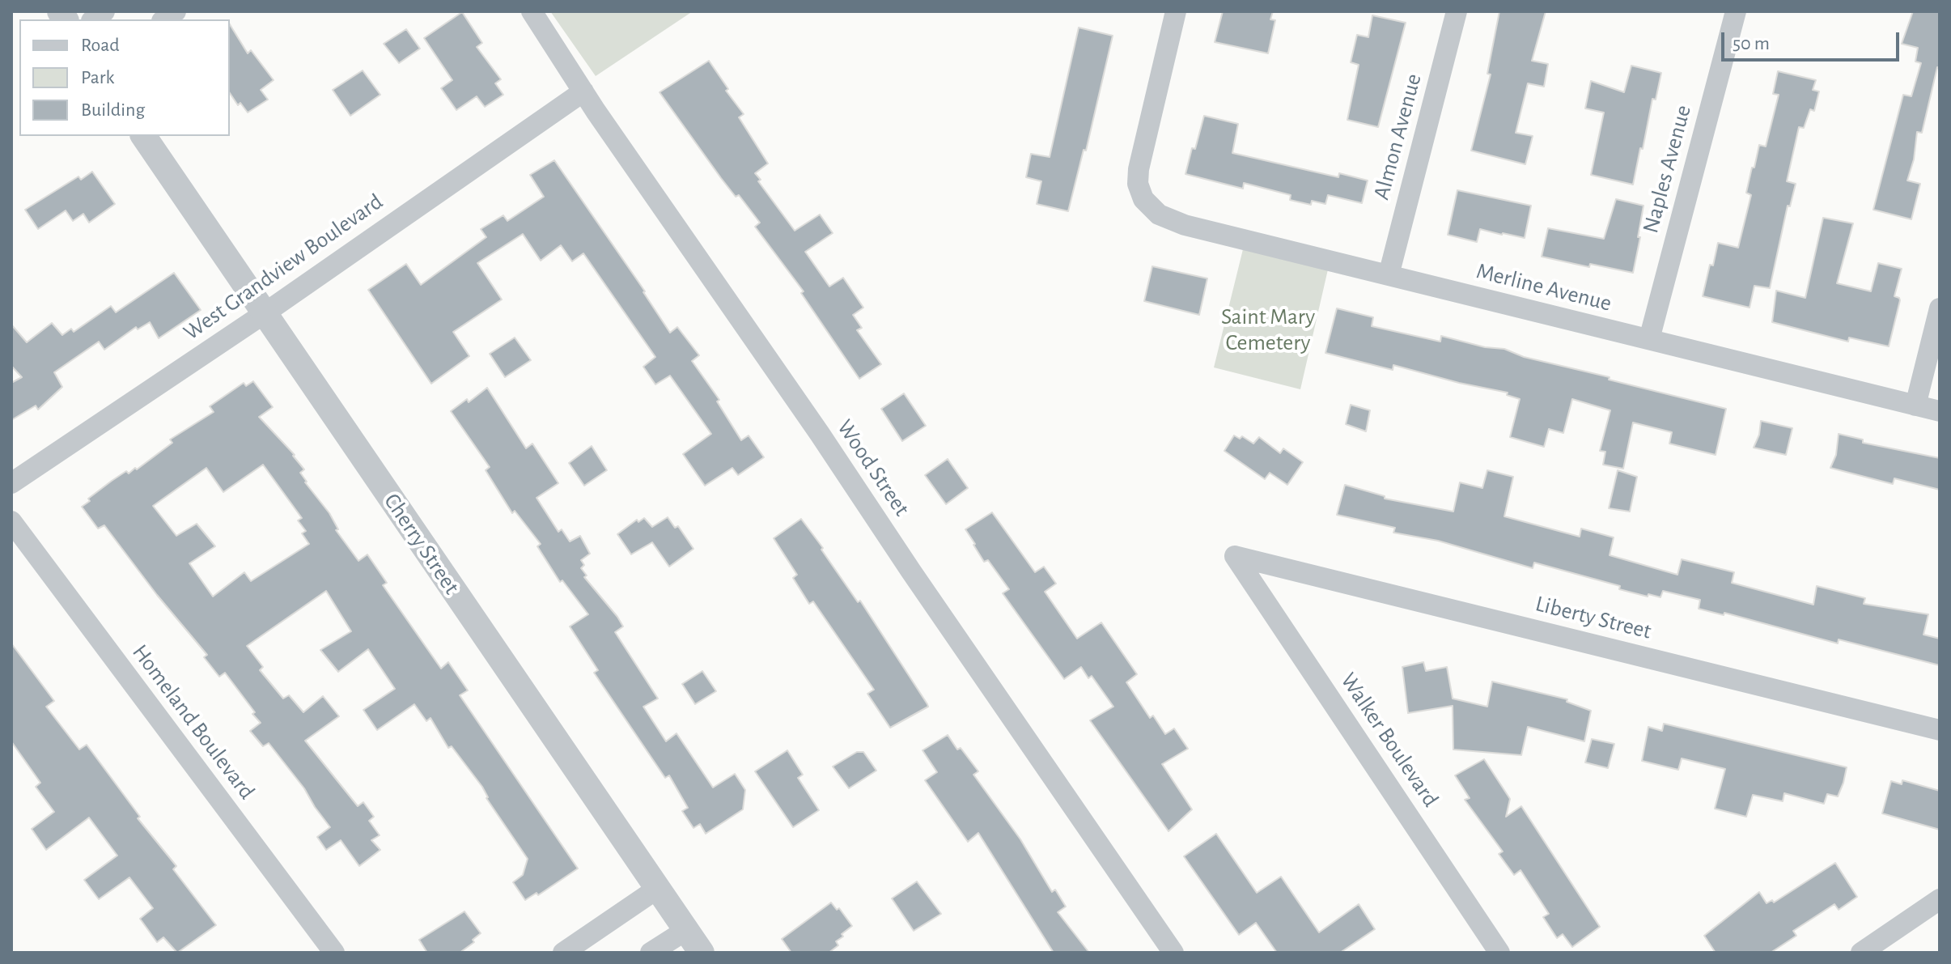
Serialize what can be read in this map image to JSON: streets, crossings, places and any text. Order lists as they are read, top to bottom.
{
  "streets": {
    "street": [
      "Almon Avenue",
      "Naples Avenue",
      "West Grandview Boulevard",
      "Merline Avenue",
      "Wood Street",
      "Cherry Street",
      "Liberty Street",
      "Homeland Boulevard",
      "Walker Boulevard"
    ]
  },
  "crossings": [
    ["Almon Avenue", "Merline Avenue"],
    ["Naples Avenue", "Merline Avenue"],
    ["West Grandview Boulevard", "Wood Street"],
    ["West Grandview Boulevard", "Cherry Street"],
    ["Liberty Street", "Walker Boulevard"]
  ],
  "parks": ["Saint Mary Cemetery"],
  "legend": ["Road", "Park", "Building"],
  "scale_bar": "50 m"
}
